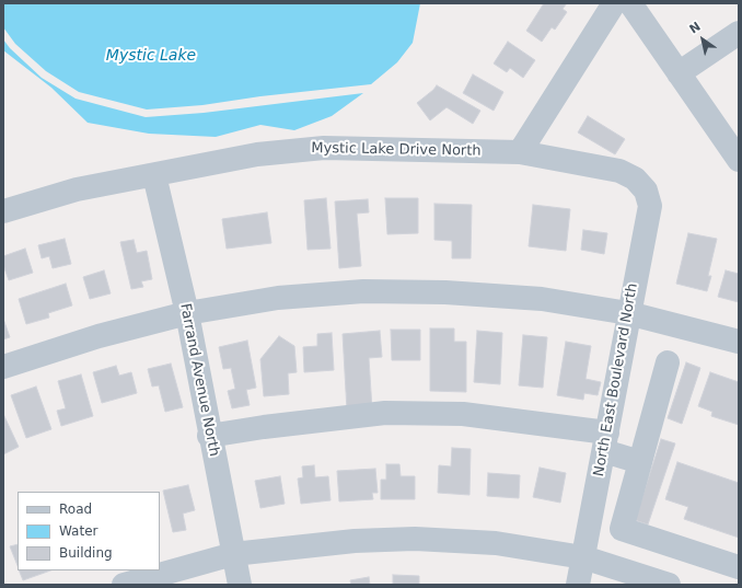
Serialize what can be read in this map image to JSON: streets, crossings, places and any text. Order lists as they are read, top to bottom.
{
  "streets": {
    "street": ["Mystic Lake Drive North", "Farrand Avenue North", "North East Boulevard North"]
  },
  "crossings": [
    ["Mystic Lake Drive North", "Farrand Avenue North"],
    ["Mystic Lake Drive North", "North East Boulevard North"]
  ],
  "water": ["Mystic Lake"],
  "legend": ["Road", "Water", "Building"],
  "north": "top left"
}
